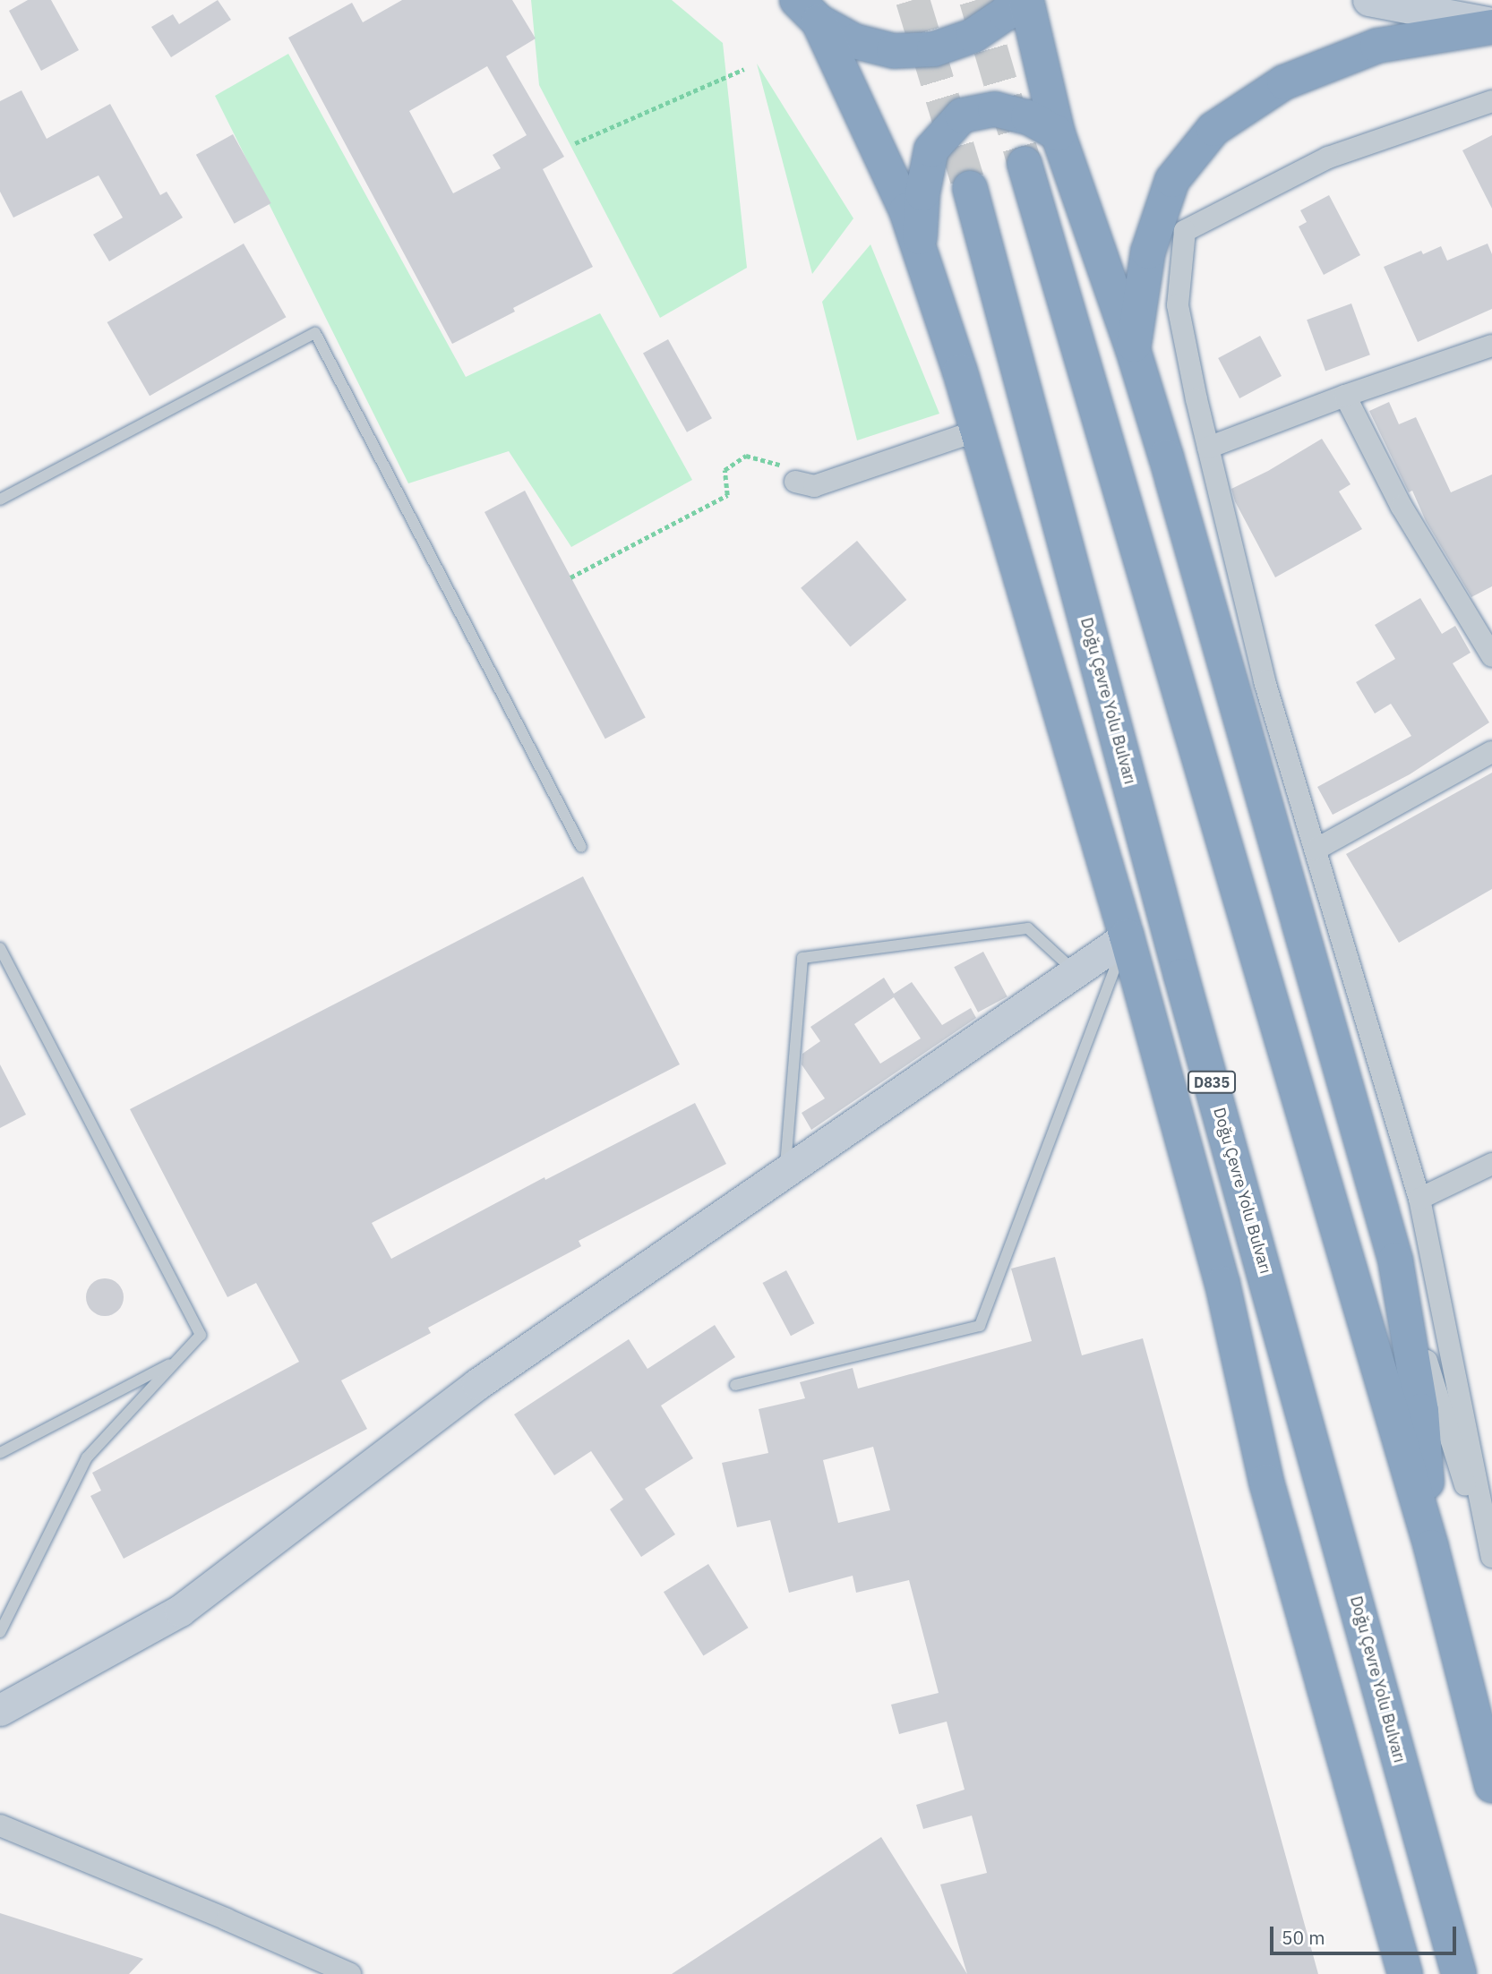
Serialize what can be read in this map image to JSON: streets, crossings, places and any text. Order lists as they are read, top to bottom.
{
  "streets": {
    "highway": ["Doğu Çevre Yolu Bulvarı", "D835"]
  },
  "scale_bar": "50 m"
}
